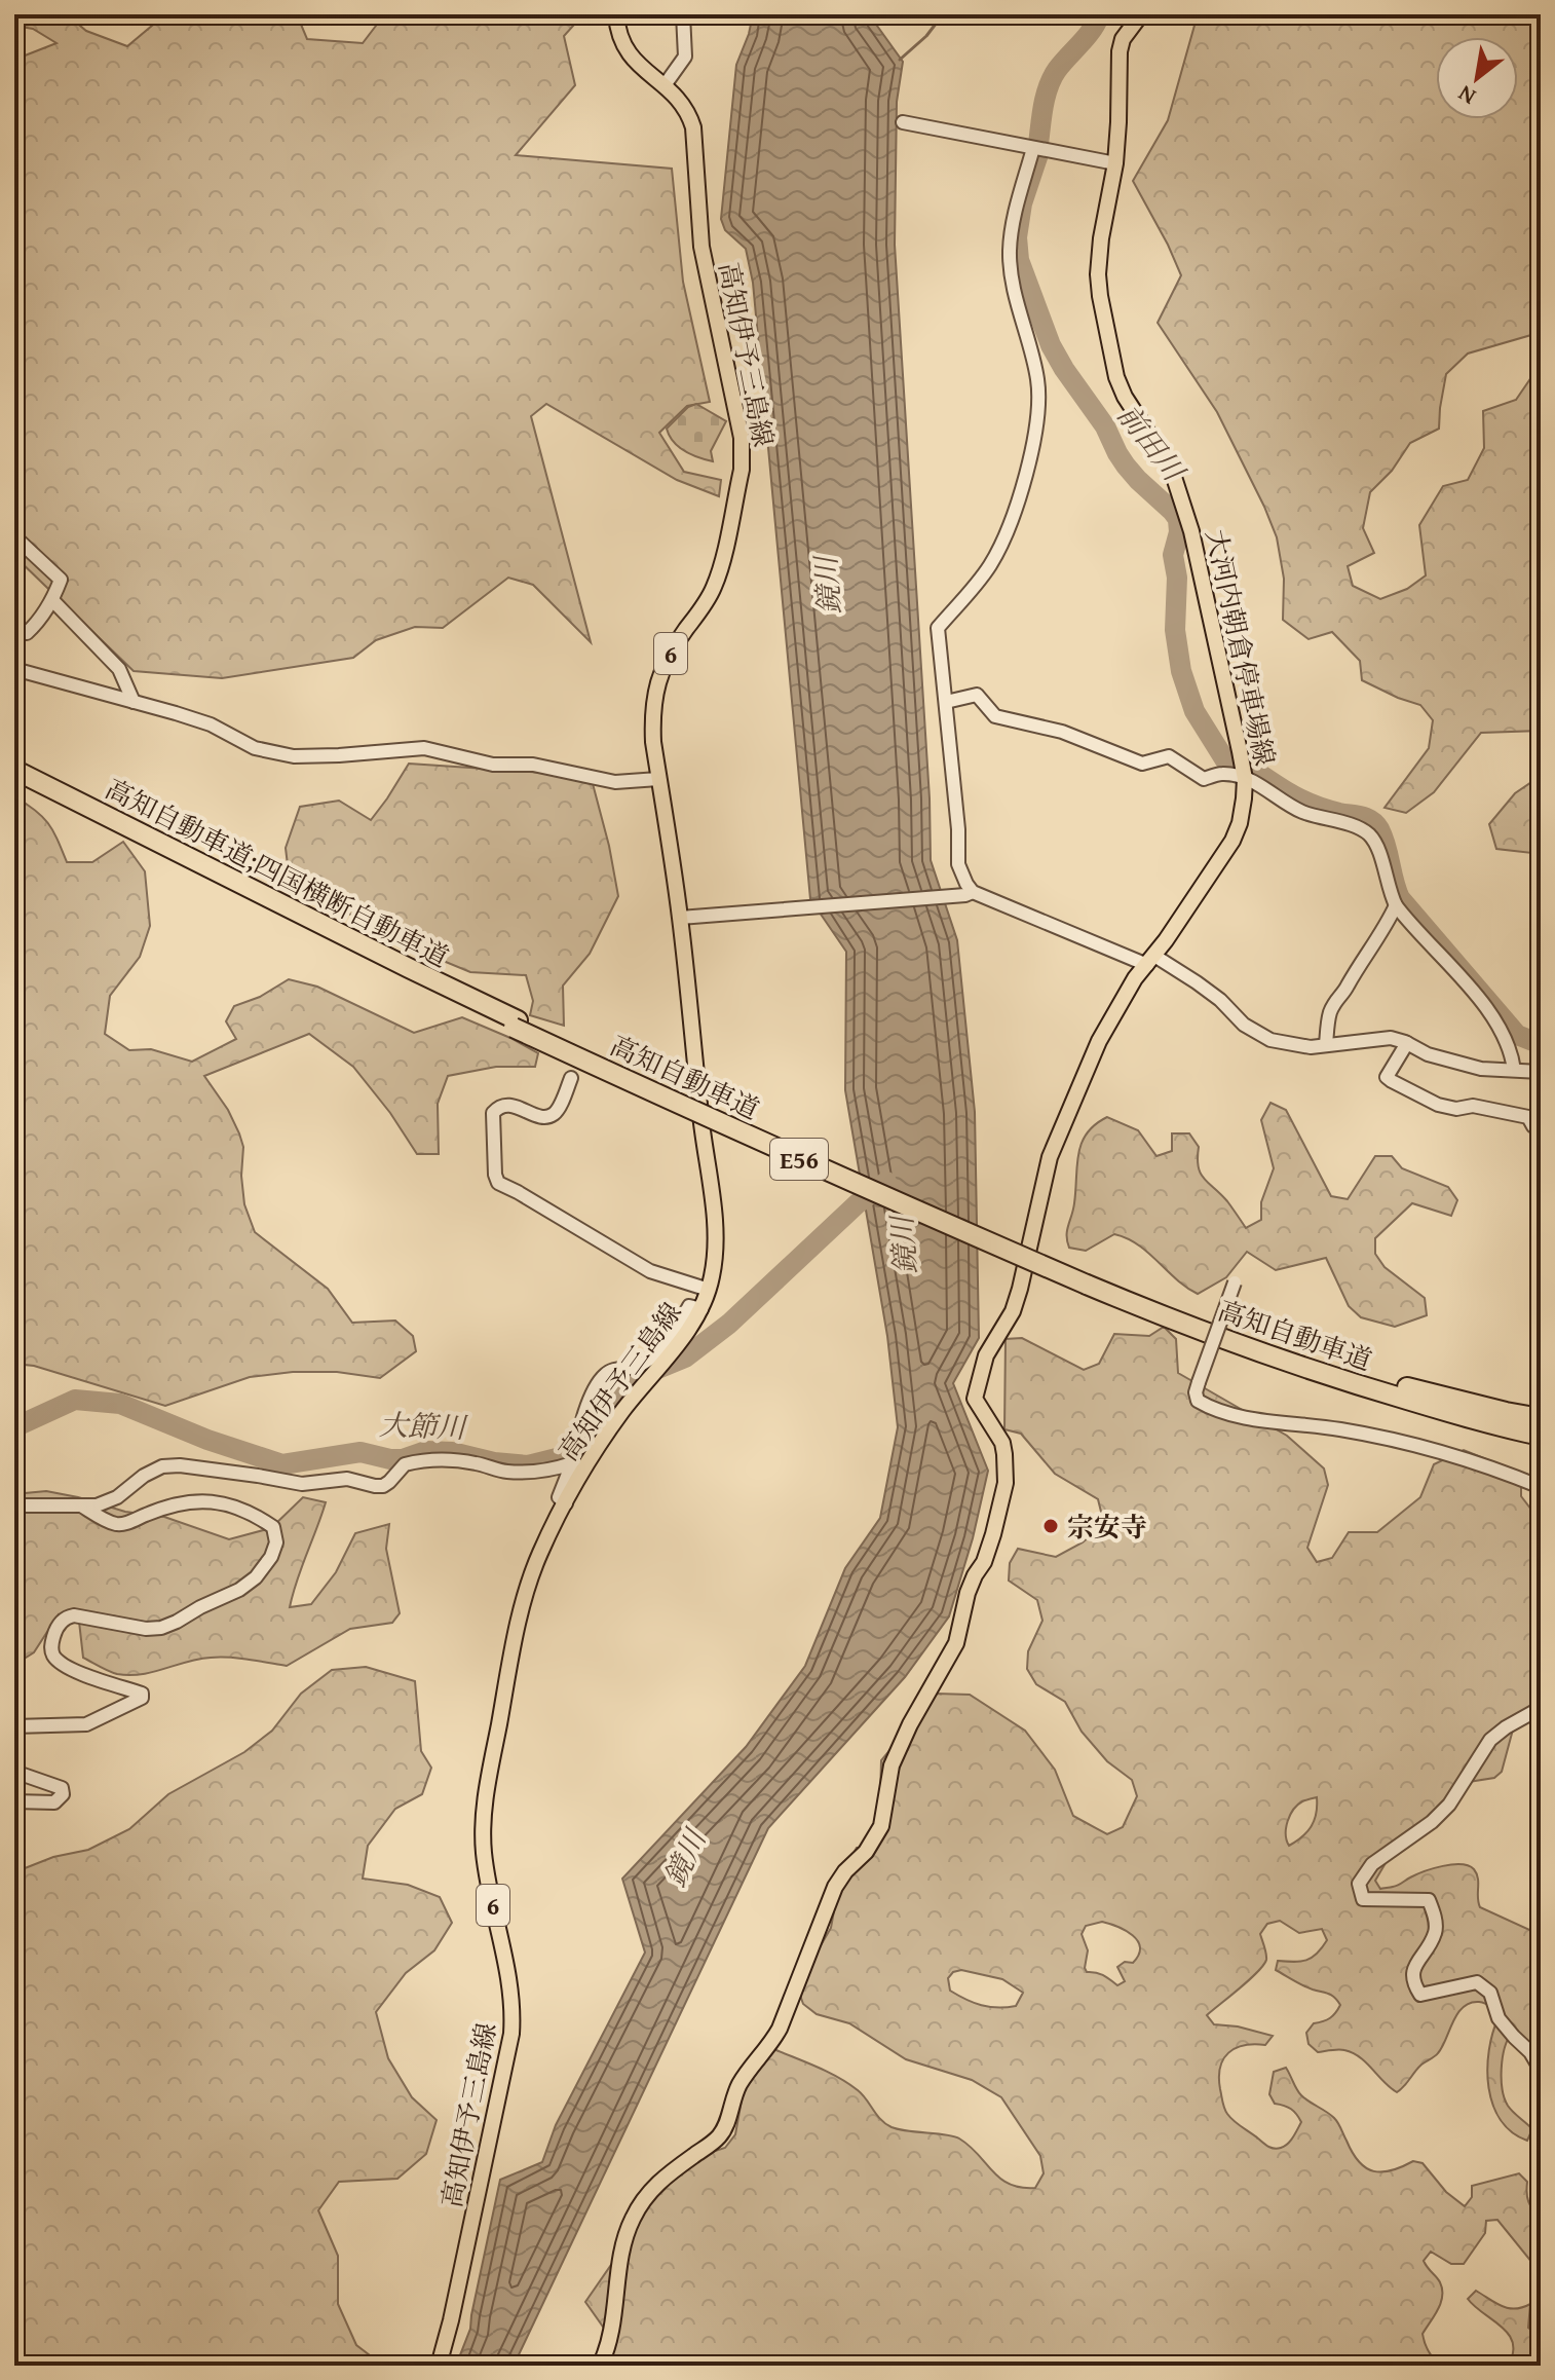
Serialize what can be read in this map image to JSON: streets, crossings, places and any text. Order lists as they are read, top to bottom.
{
  "streets": {
    "highway": ["高知自動車道;四国横断自動車道", "高知自動車道", "E56"],
    "main road": ["高知伊予三島線", "大河内朝倉停車場線", "6"]
  },
  "crossings": [
    ["高知自動車道;四国横断自動車道", "高知自動車道"]
  ],
  "water": ["前田川", "鏡川", "大節川"],
  "places": ["宗安寺"],
  "north": "bottom left"
}
